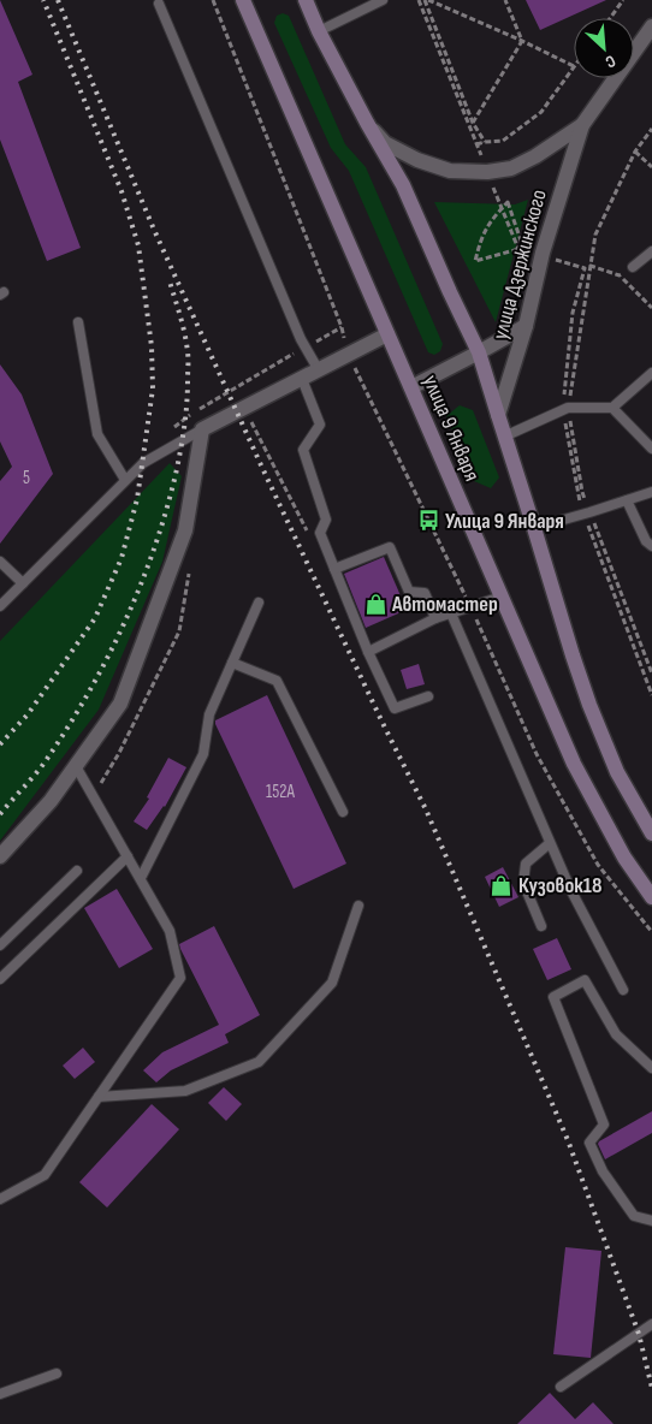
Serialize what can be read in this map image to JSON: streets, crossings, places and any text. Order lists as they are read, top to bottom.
{
  "streets": {
    "main road": ["улица 9 Января"],
    "street": ["улица Дзержинского"]
  },
  "crossings": [
    ["улица Дзержинского", "улица 9 Января"]
  ],
  "places": {
    "bus stop": ["Улица 9 Января"],
    "shop": ["Автомастер", "Кузовок18"]
  },
  "house_numbers": ["5", "152А"],
  "north": "bottom right"
}
